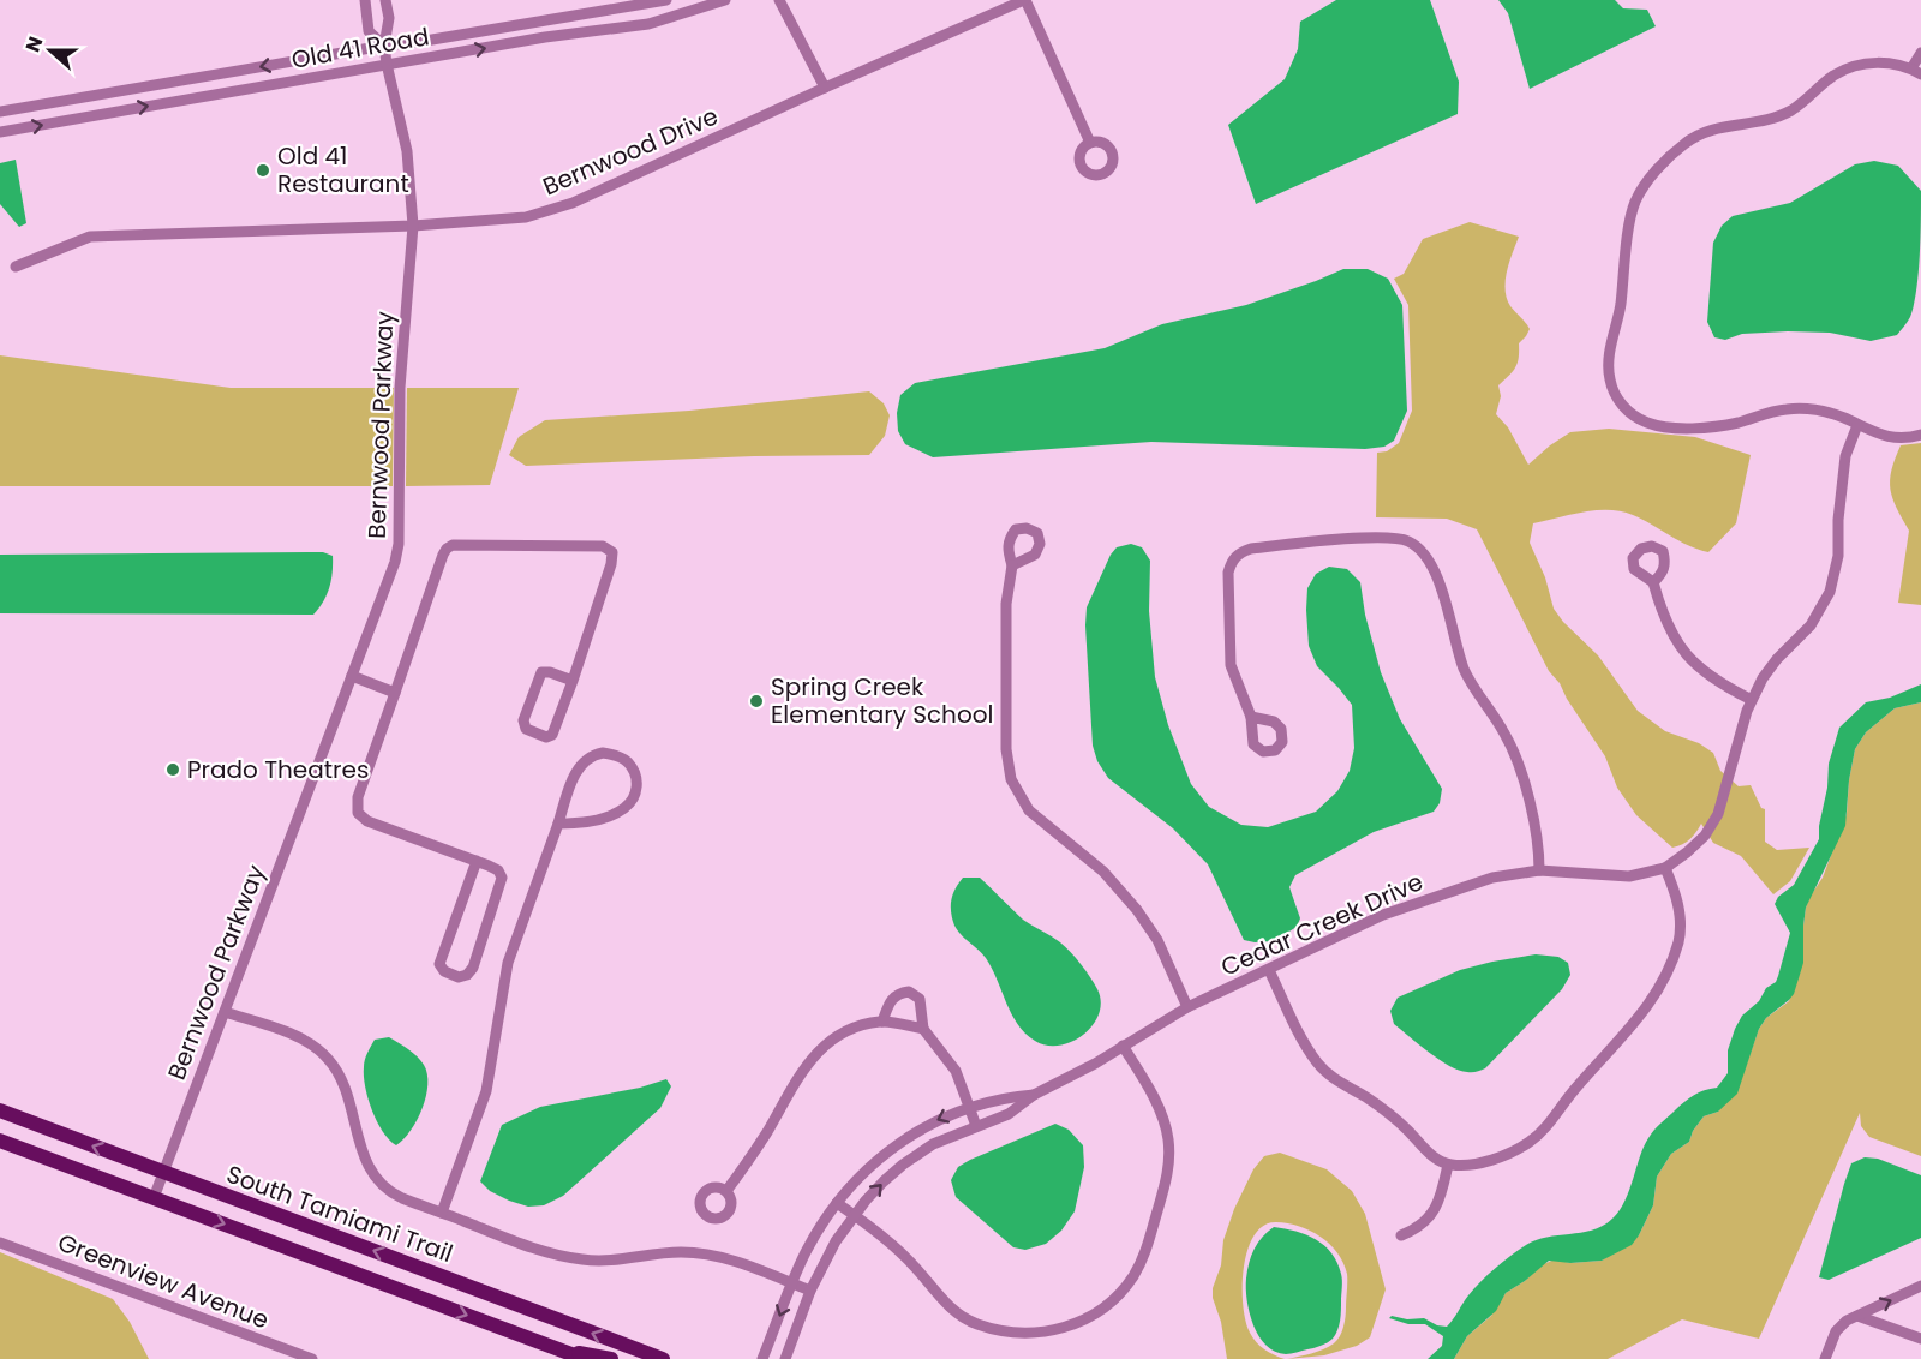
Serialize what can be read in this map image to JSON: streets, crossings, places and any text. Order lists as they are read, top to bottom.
{
  "streets": {
    "main road": ["South Tamiami Trail"],
    "street": [
      "Old 41 Road",
      "Bernwood Drive",
      "Bernwood Parkway",
      "Cedar Creek Drive",
      "Greenview Avenue"
    ]
  },
  "crossings": [
    ["Old 41 Road", "Bernwood Parkway"],
    ["Bernwood Drive", "Bernwood Parkway"],
    ["Bernwood Parkway", "South Tamiami Trail"]
  ],
  "places": ["Old 41 Restaurant", "Spring Creek Elementary School", "Prado Theatres"],
  "north": "left"
}
